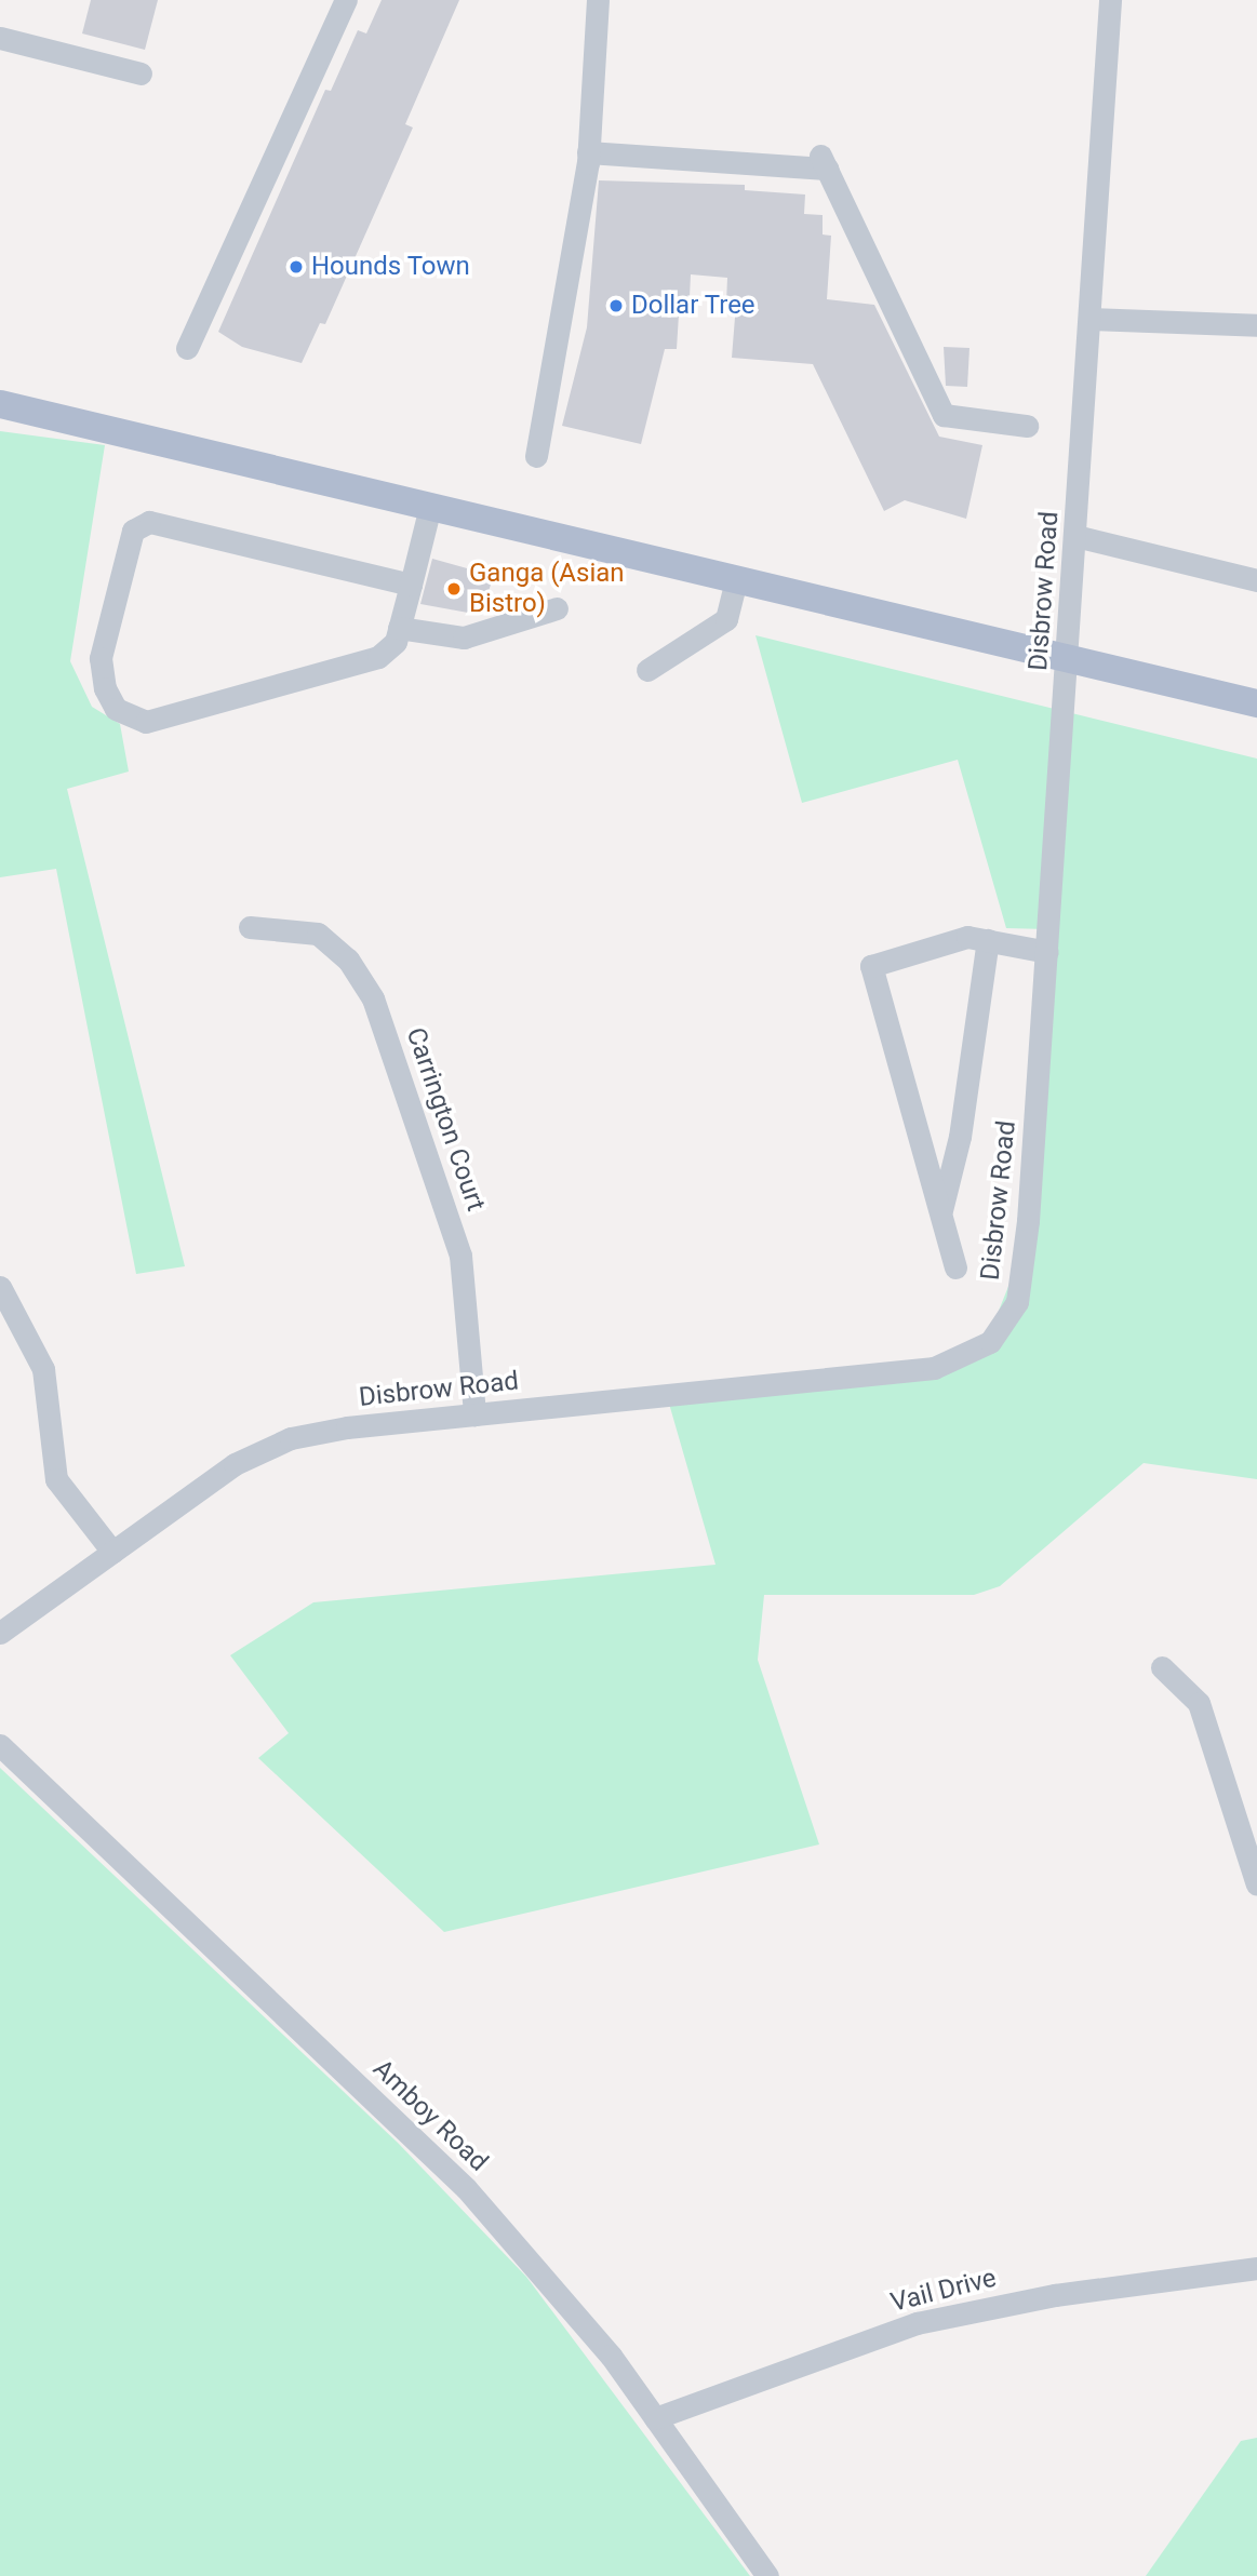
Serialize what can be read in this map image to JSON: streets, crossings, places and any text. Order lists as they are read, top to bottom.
{
  "streets": {
    "street": [
      "Disbrow Road",
      "Carrington Court",
      "Amboy Road",
      "Vail Drive"
    ]
  },
  "crossings": [
    ["Disbrow Road", "Carrington Court"],
    ["Amboy Road", "Vail Drive"]
  ],
  "places": ["Hounds Town", "Dollar Tree", "Ganga (Asian Bistro)"]
}
